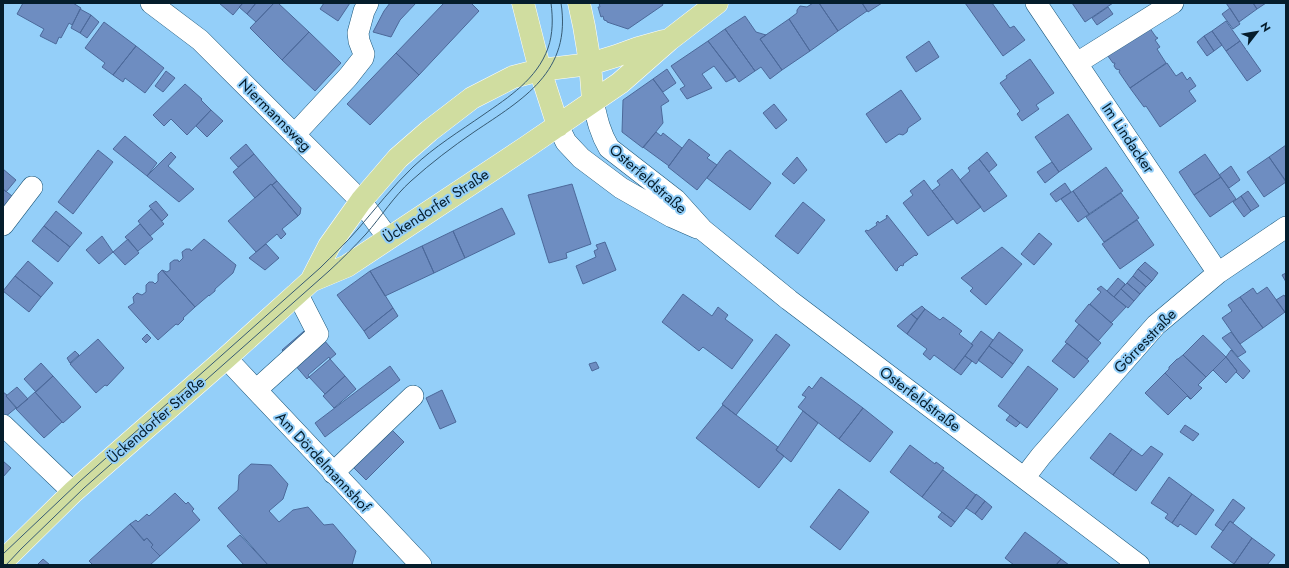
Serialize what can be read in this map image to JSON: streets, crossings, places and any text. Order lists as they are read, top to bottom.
{
  "streets": {
    "main road": ["Ückendorfer Straße"],
    "street": [
      "Niermannsweg",
      "Im Lindacker",
      "Osterfeldstraße",
      "Görresstraße",
      "Am Dördelmannshof"
    ]
  },
  "crossings": [
    ["Niermannsweg", "Ückendorfer Straße"],
    ["Im Lindacker", "Görresstraße"],
    ["Osterfeldstraße", "Ückendorfer Straße"],
    ["Osterfeldstraße", "Görresstraße"],
    ["Ückendorfer Straße", "Am Dördelmannshof"]
  ],
  "north": "top right"
}
